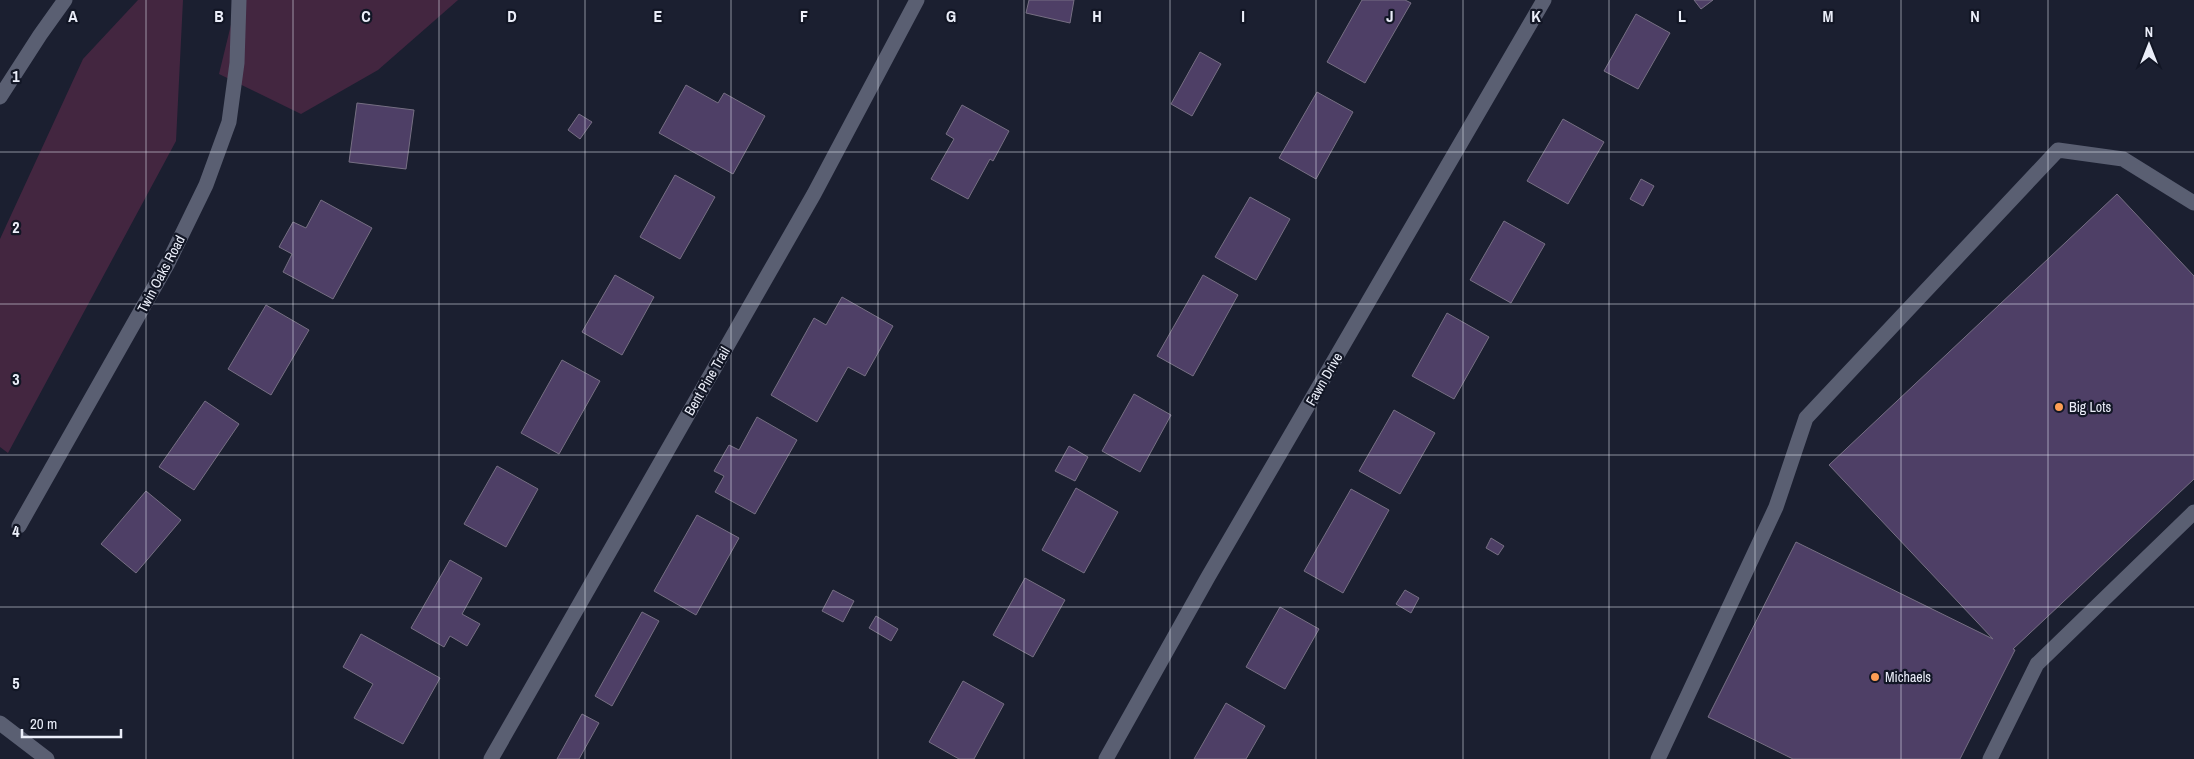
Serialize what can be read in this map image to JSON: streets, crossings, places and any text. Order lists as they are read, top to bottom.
{
  "streets": {
    "street": ["Twin Oaks Road", "Fawn Drive", "Bent Pine Trail"]
  },
  "places": ["Big Lots", "Michaels"],
  "scale_bar": "20 m",
  "north": "top",
  "grid": {
    "columns": [
      "A",
      "B",
      "C",
      "D",
      "E",
      "F",
      "G",
      "H",
      "I",
      "J",
      "K",
      "L",
      "M",
      "N"
    ],
    "rows": [
      "1",
      "2",
      "3",
      "4",
      "5"
    ]
  }
}
